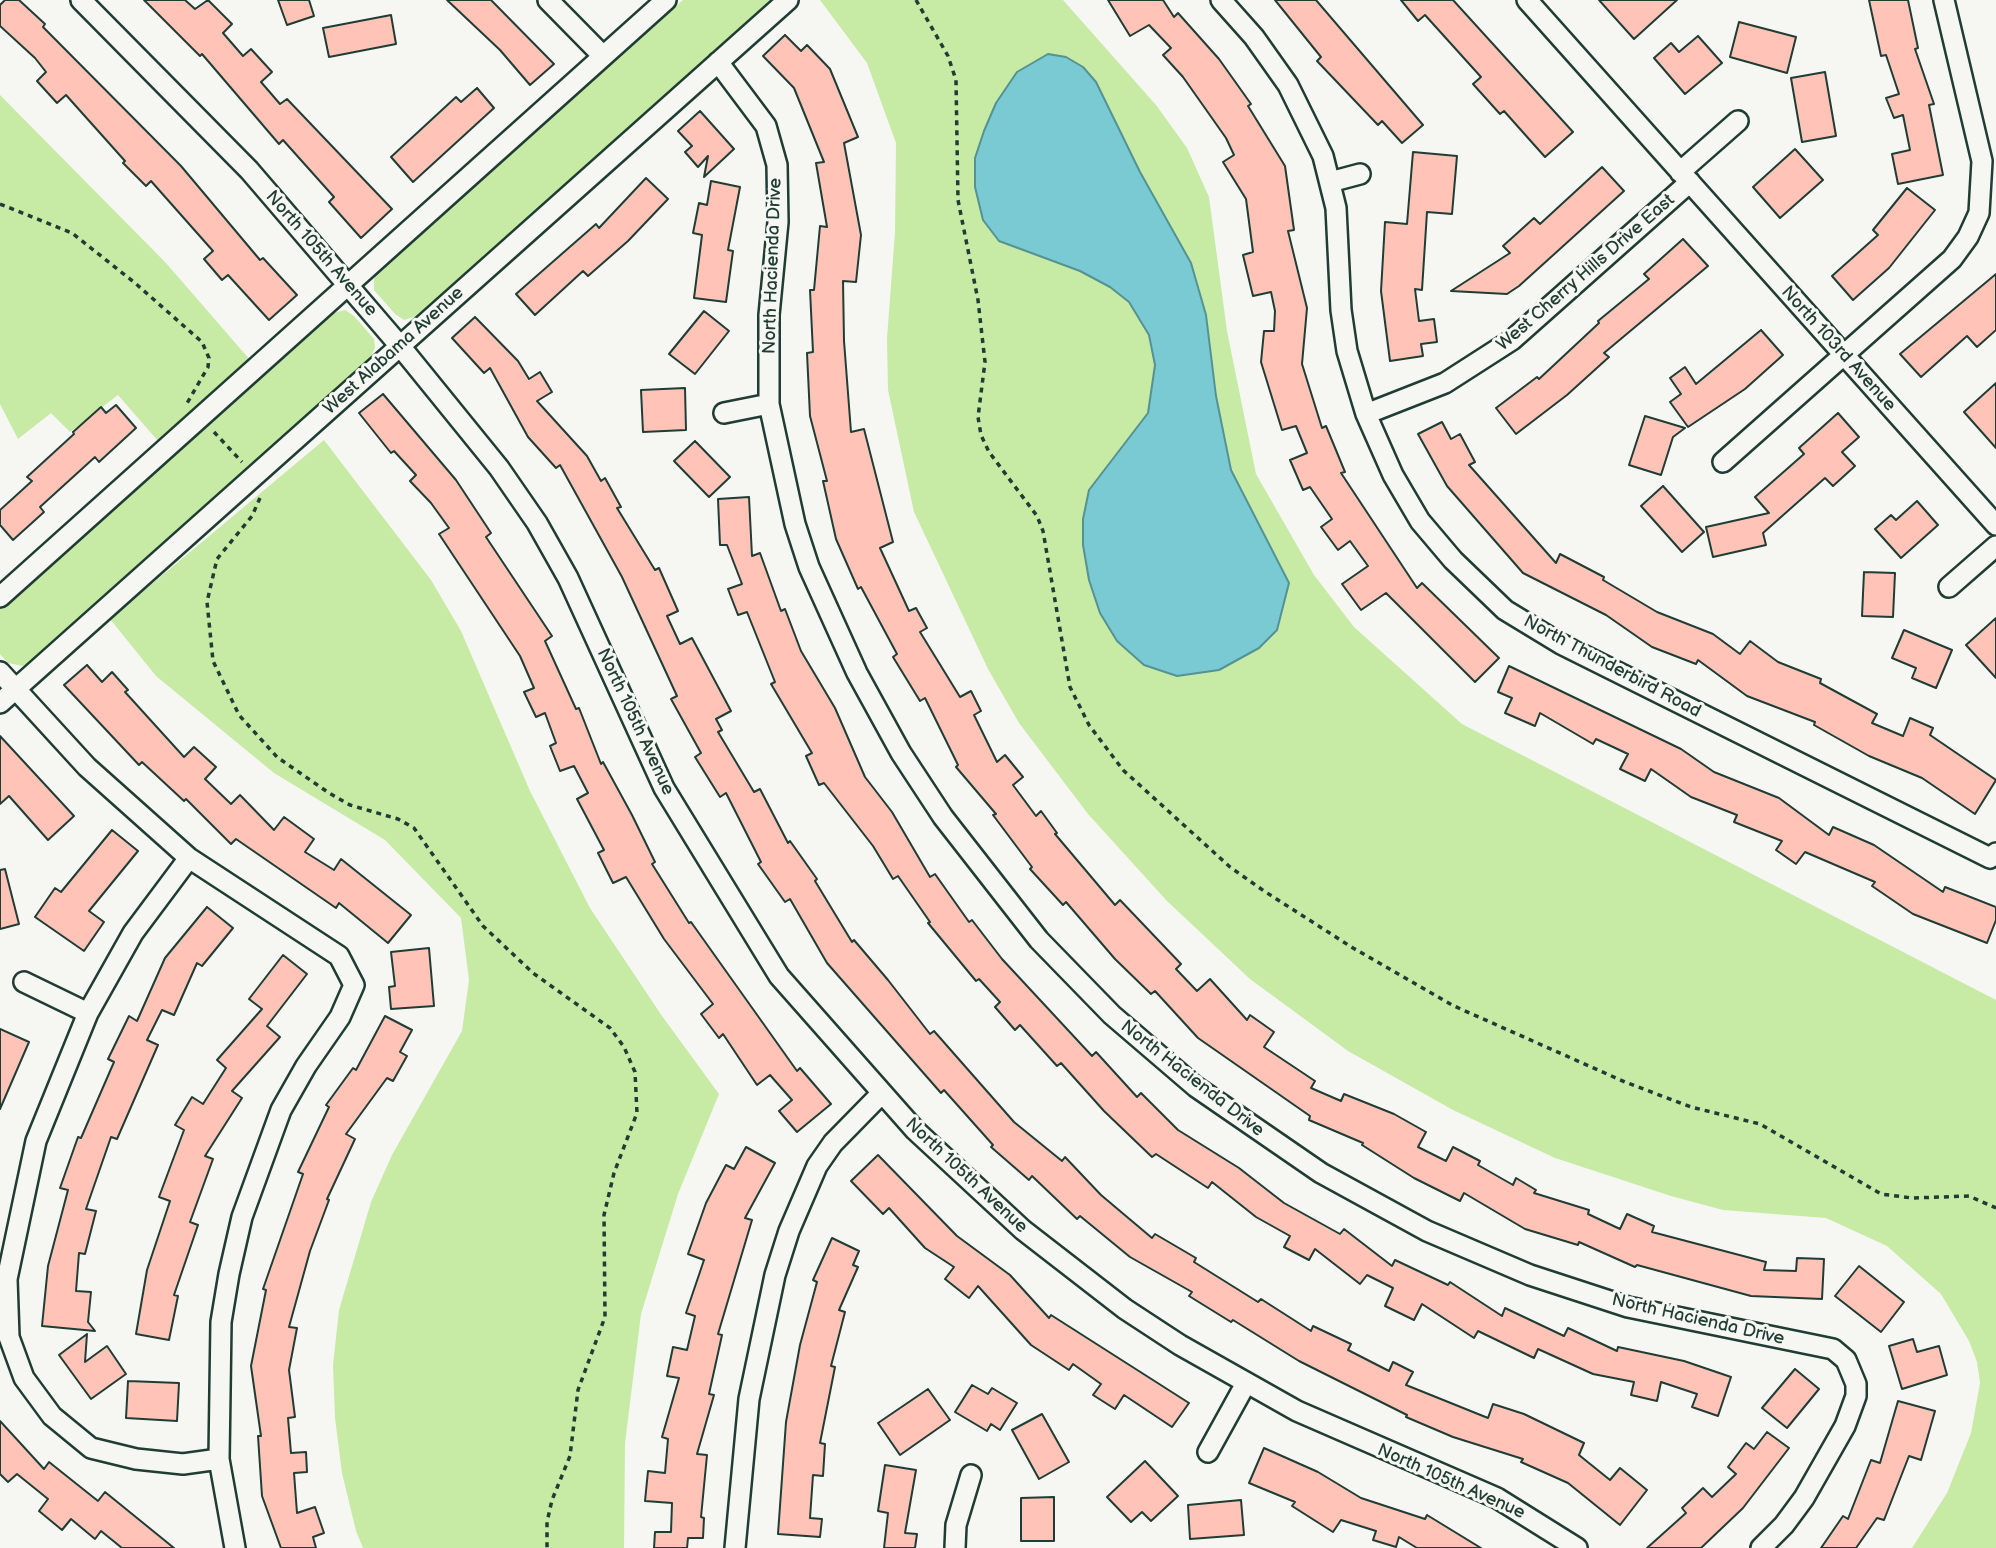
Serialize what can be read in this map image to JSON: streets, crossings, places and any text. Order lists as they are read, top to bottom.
{
  "streets": {
    "street": [
      "North 105th Avenue",
      "North Hacienda Drive",
      "West Cherry Hills Drive East",
      "North 103rd Avenue",
      "West Alabama Avenue",
      "North Thunderbird Road"
    ]
  },
  "crossings": [
    ["North 105th Avenue", "West Alabama Avenue"],
    ["North Hacienda Drive", "West Alabama Avenue"],
    ["West Cherry Hills Drive East", "North 103rd Avenue"],
    ["West Cherry Hills Drive East", "North Thunderbird Road"]
  ]
}
